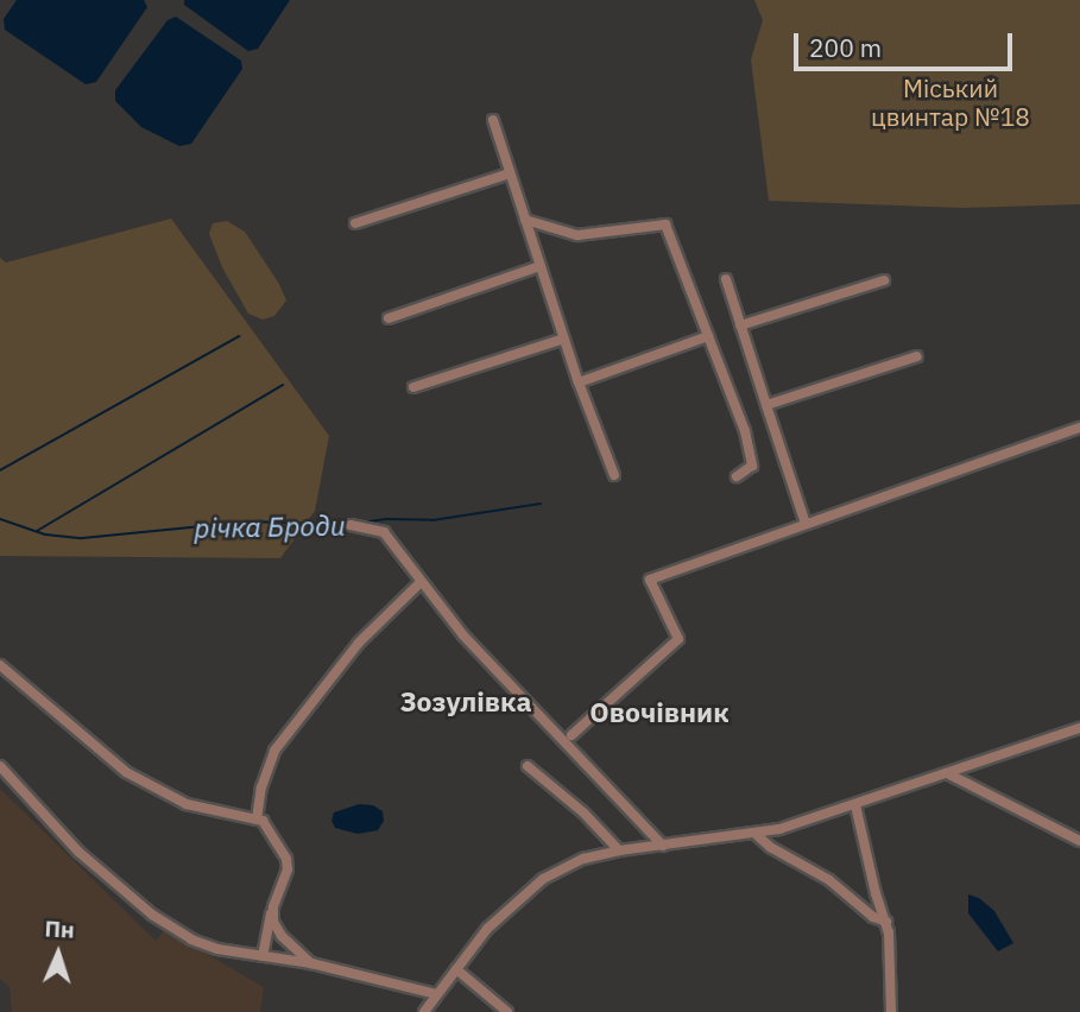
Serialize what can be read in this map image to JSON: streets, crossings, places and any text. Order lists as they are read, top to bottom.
{
  "districts": ["Зозулівка", "Овочівник"],
  "water": ["річка Броди"],
  "parks": ["Міський цвинтар №18"],
  "scale_bar": "200 m",
  "north": "top"
}
